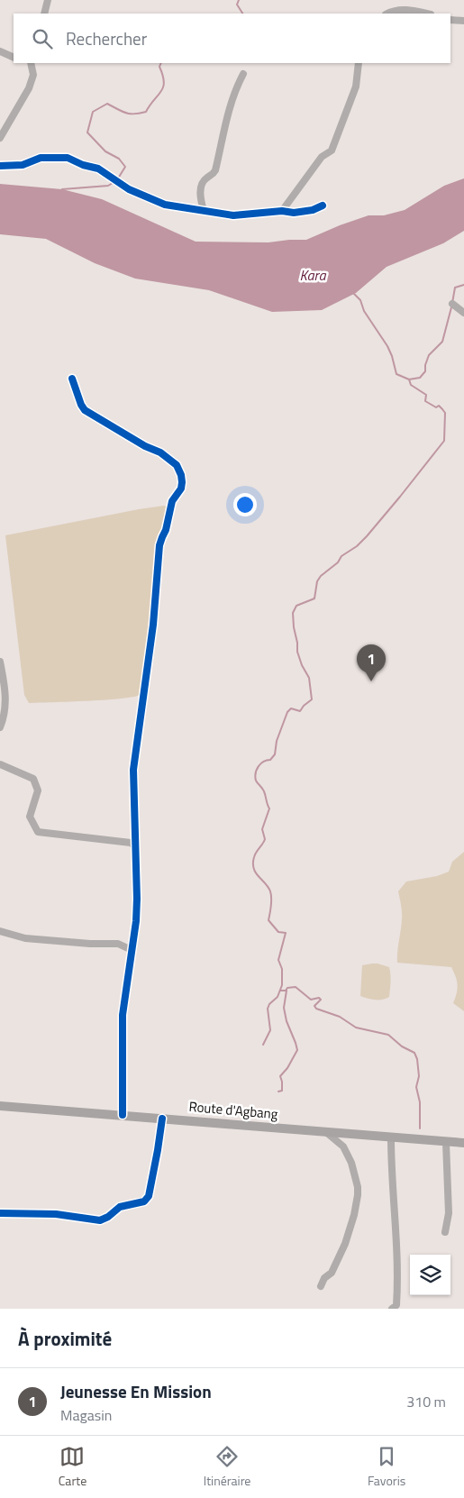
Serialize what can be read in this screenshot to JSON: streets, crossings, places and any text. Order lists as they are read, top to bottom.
{
  "streets": {
    "main road": ["Route d'Agbang"]
  },
  "water": ["Kara"],
  "page": {
    "search": "Rechercher",
    "pins": "1",
    "heading": "À proximité",
    "list": [
      {
        "mark": "1",
        "name": "Jeunesse En Mission",
        "note": "Magasin",
        "value": "310 m"
      }
    ],
    "nav": ["Carte", "Itinéraire", "Favoris"]
  }
}
